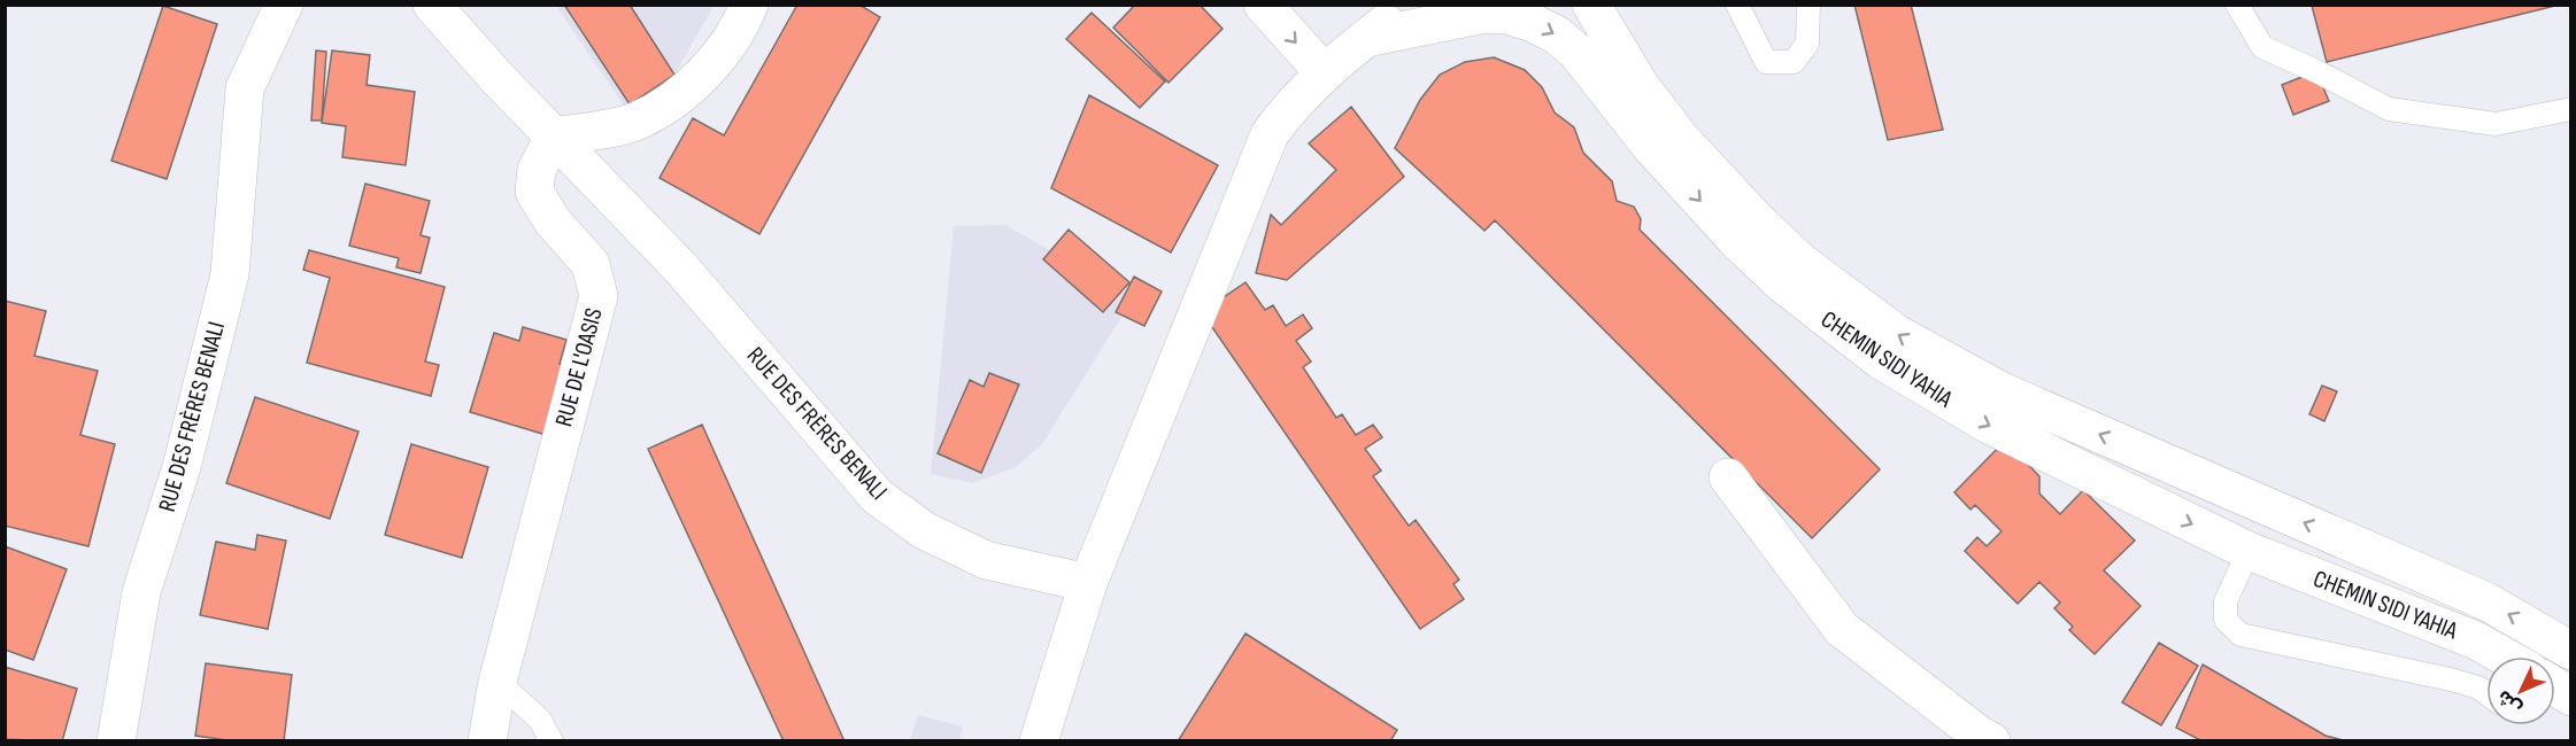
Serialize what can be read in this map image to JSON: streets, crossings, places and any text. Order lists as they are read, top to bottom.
{
  "streets": {
    "street": ["CHEMIN SIDI YAHIA", "RUE DE L'OASIS", "RUE DES FRÈRES BENALI"]
  },
  "crossings": [
    ["RUE DE L'OASIS", "RUE DES FRÈRES BENALI"]
  ],
  "north": "bottom left"
}
